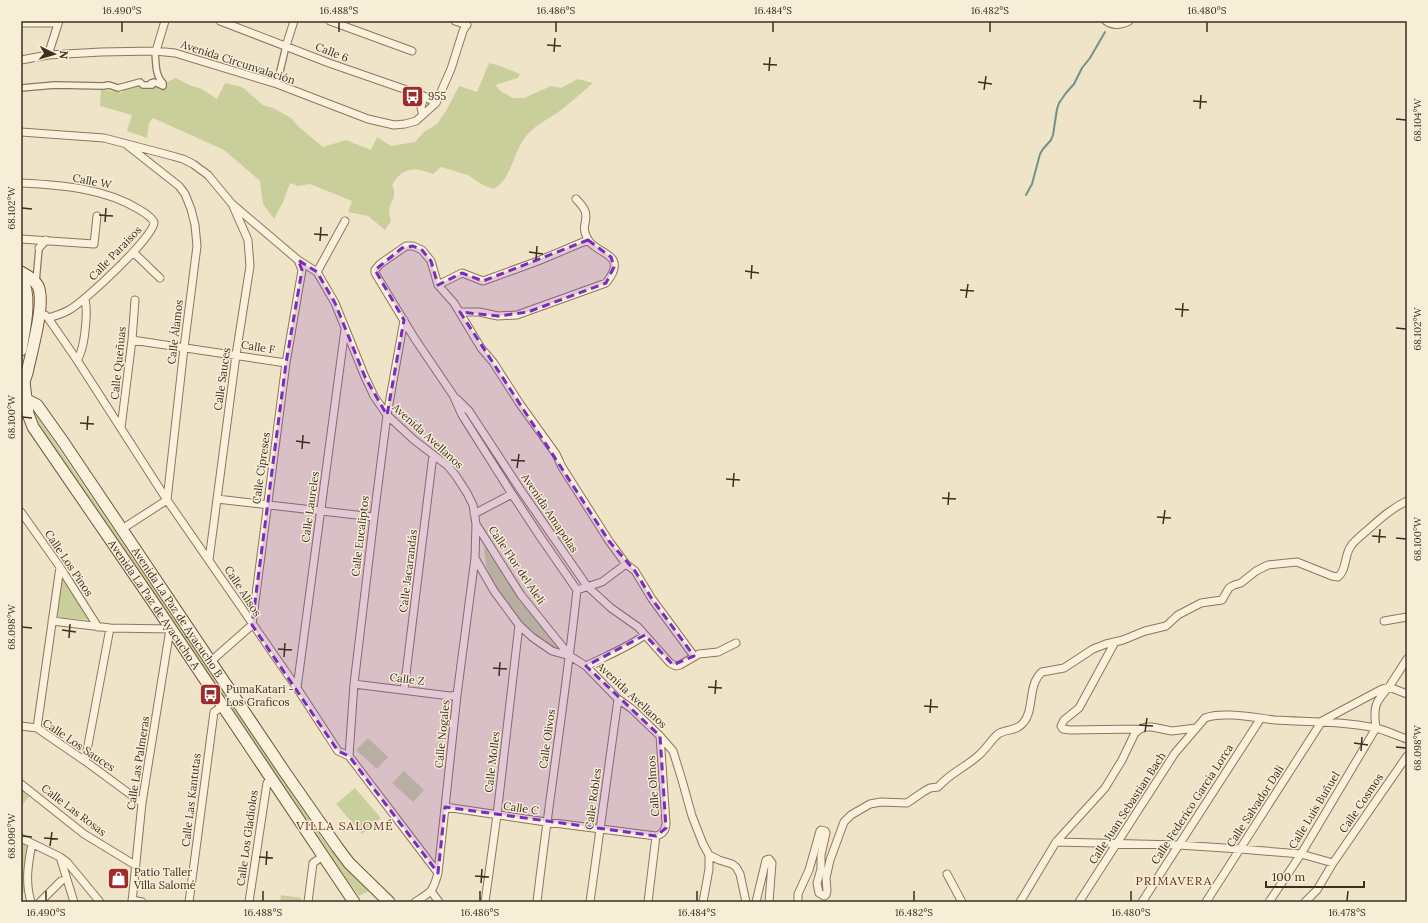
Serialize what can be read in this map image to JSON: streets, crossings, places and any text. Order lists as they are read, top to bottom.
{
  "streets": {
    "main road": ["Avenida La Paz de Ayacucho A", "Avenida La Paz de Ayacucho B"],
    "street": [
      "Calle 6",
      "Avenida Circunvalación",
      "Calle W",
      "Calle Paraisos",
      "Calle Álamos",
      "Calle F",
      "Calle Queñuas",
      "Calle Sauces",
      "Avenida Avellanos",
      "Calle Cipreses",
      "Calle Laureles",
      "Avenida Amapolas",
      "Calle Eucaliptos",
      "Calle Los Pinos",
      "Calle Flor del Alelí",
      "Calle Jacarandás",
      "Calle Alisos",
      "Calle Z",
      "Calle Nogales",
      "Calle Olivos",
      "Calle Los Sauces",
      "Calle Molles",
      "Calle Las Palmeras",
      "Calle Olmos",
      "Calle Robles",
      "Calle Las Kantutas",
      "Calle Cosmos",
      "Calle Federico Garcia Lorca",
      "Calle Salvador Dali",
      "Calle C",
      "Calle Juan Sebastian Bach",
      "Calle Las Rosas",
      "Calle Luis Buñuel",
      "Calle Los Gladiolos"
    ]
  },
  "crossings": [
    ["Calle 6", "Avenida Circunvalación"],
    ["Calle W", "Calle Paraisos"],
    ["Calle Paraisos", "Calle Alisos"],
    ["Calle Paraisos", "Avenida La Paz de Ayacucho A"],
    ["Calle Álamos", "Calle F"],
    ["Calle Álamos", "Avenida Avellanos"],
    ["Calle Álamos", "Calle Alisos"],
    ["Calle F", "Calle Queñuas"],
    ["Calle F", "Calle Sauces"],
    ["Calle F", "Calle Cipreses"],
    ["Calle Queñuas", "Calle Alisos"],
    ["Calle Sauces", "Avenida Avellanos"],
    ["Calle Sauces", "Calle Alisos"],
    ["Avenida Avellanos", "Calle Cipreses"],
    ["Avenida Avellanos", "Calle Laureles"],
    ["Avenida Avellanos", "Calle Eucaliptos"],
    ["Avenida Avellanos", "Calle Flor del Alelí"],
    ["Avenida Avellanos", "Calle Jacarandás"],
    ["Avenida Avellanos", "Calle Nogales"],
    ["Avenida Avellanos", "Calle Olivos"],
    ["Avenida Avellanos", "Calle Molles"],
    ["Avenida Avellanos", "Calle Olmos"],
    ["Avenida Avellanos", "Calle Robles"],
    ["Calle Cipreses", "Calle Alisos"],
    ["Calle Laureles", "Calle Alisos"],
    ["Avenida Amapolas", "Calle Eucaliptos"],
    ["Avenida Amapolas", "Calle Olivos"],
    ["Calle Eucaliptos", "Calle Alisos"],
    ["Calle Eucaliptos", "Calle Z"],
    ["Calle Flor del Alelí", "Calle Olivos"],
    ["Calle Jacarandás", "Calle Z"],
    ["Calle Alisos", "Avenida La Paz de Ayacucho A"],
    ["Calle Alisos", "Calle Nogales"],
    ["Avenida La Paz de Ayacucho A", "Avenida La Paz de Ayacucho B"],
    ["Avenida La Paz de Ayacucho A", "Calle Las Palmeras"],
    ["Avenida La Paz de Ayacucho A", "Calle Las Kantutas"],
    ["Avenida La Paz de Ayacucho A", "Calle Los Gladiolos"],
    ["Calle Z", "Calle Nogales"],
    ["Calle Nogales", "Calle C"],
    ["Calle Olivos", "Calle C"],
    ["Calle Los Sauces", "Calle Las Palmeras"],
    ["Calle Molles", "Calle C"],
    ["Calle Las Palmeras", "Calle Las Rosas"],
    ["Calle Olmos", "Calle C"],
    ["Calle Robles", "Calle C"],
    ["Calle Federico Garcia Lorca", "Calle Juan Sebastian Bach"],
    ["Calle Salvador Dali", "Calle Juan Sebastian Bach"],
    ["Calle Juan Sebastian Bach", "Calle Luis Buñuel"]
  ],
  "districts": ["VILLA SALOMÉ", "PRIMAVERA"],
  "places": {
    "bus stop": ["955", "PumaKatari - Los Graficos"],
    "shop": ["Patio Taller Villa Salomé"]
  },
  "scale_bar": "100 m",
  "north": "right",
  "coordinates": [
    "16.490°S",
    "16.488°S",
    "16.486°S",
    "16.484°S",
    "16.482°S",
    "16.480°S",
    "68.104°W",
    "68.102°W",
    "68.100°W",
    "68.098°W",
    "68.096°W",
    "16.478°S"
  ]
}
